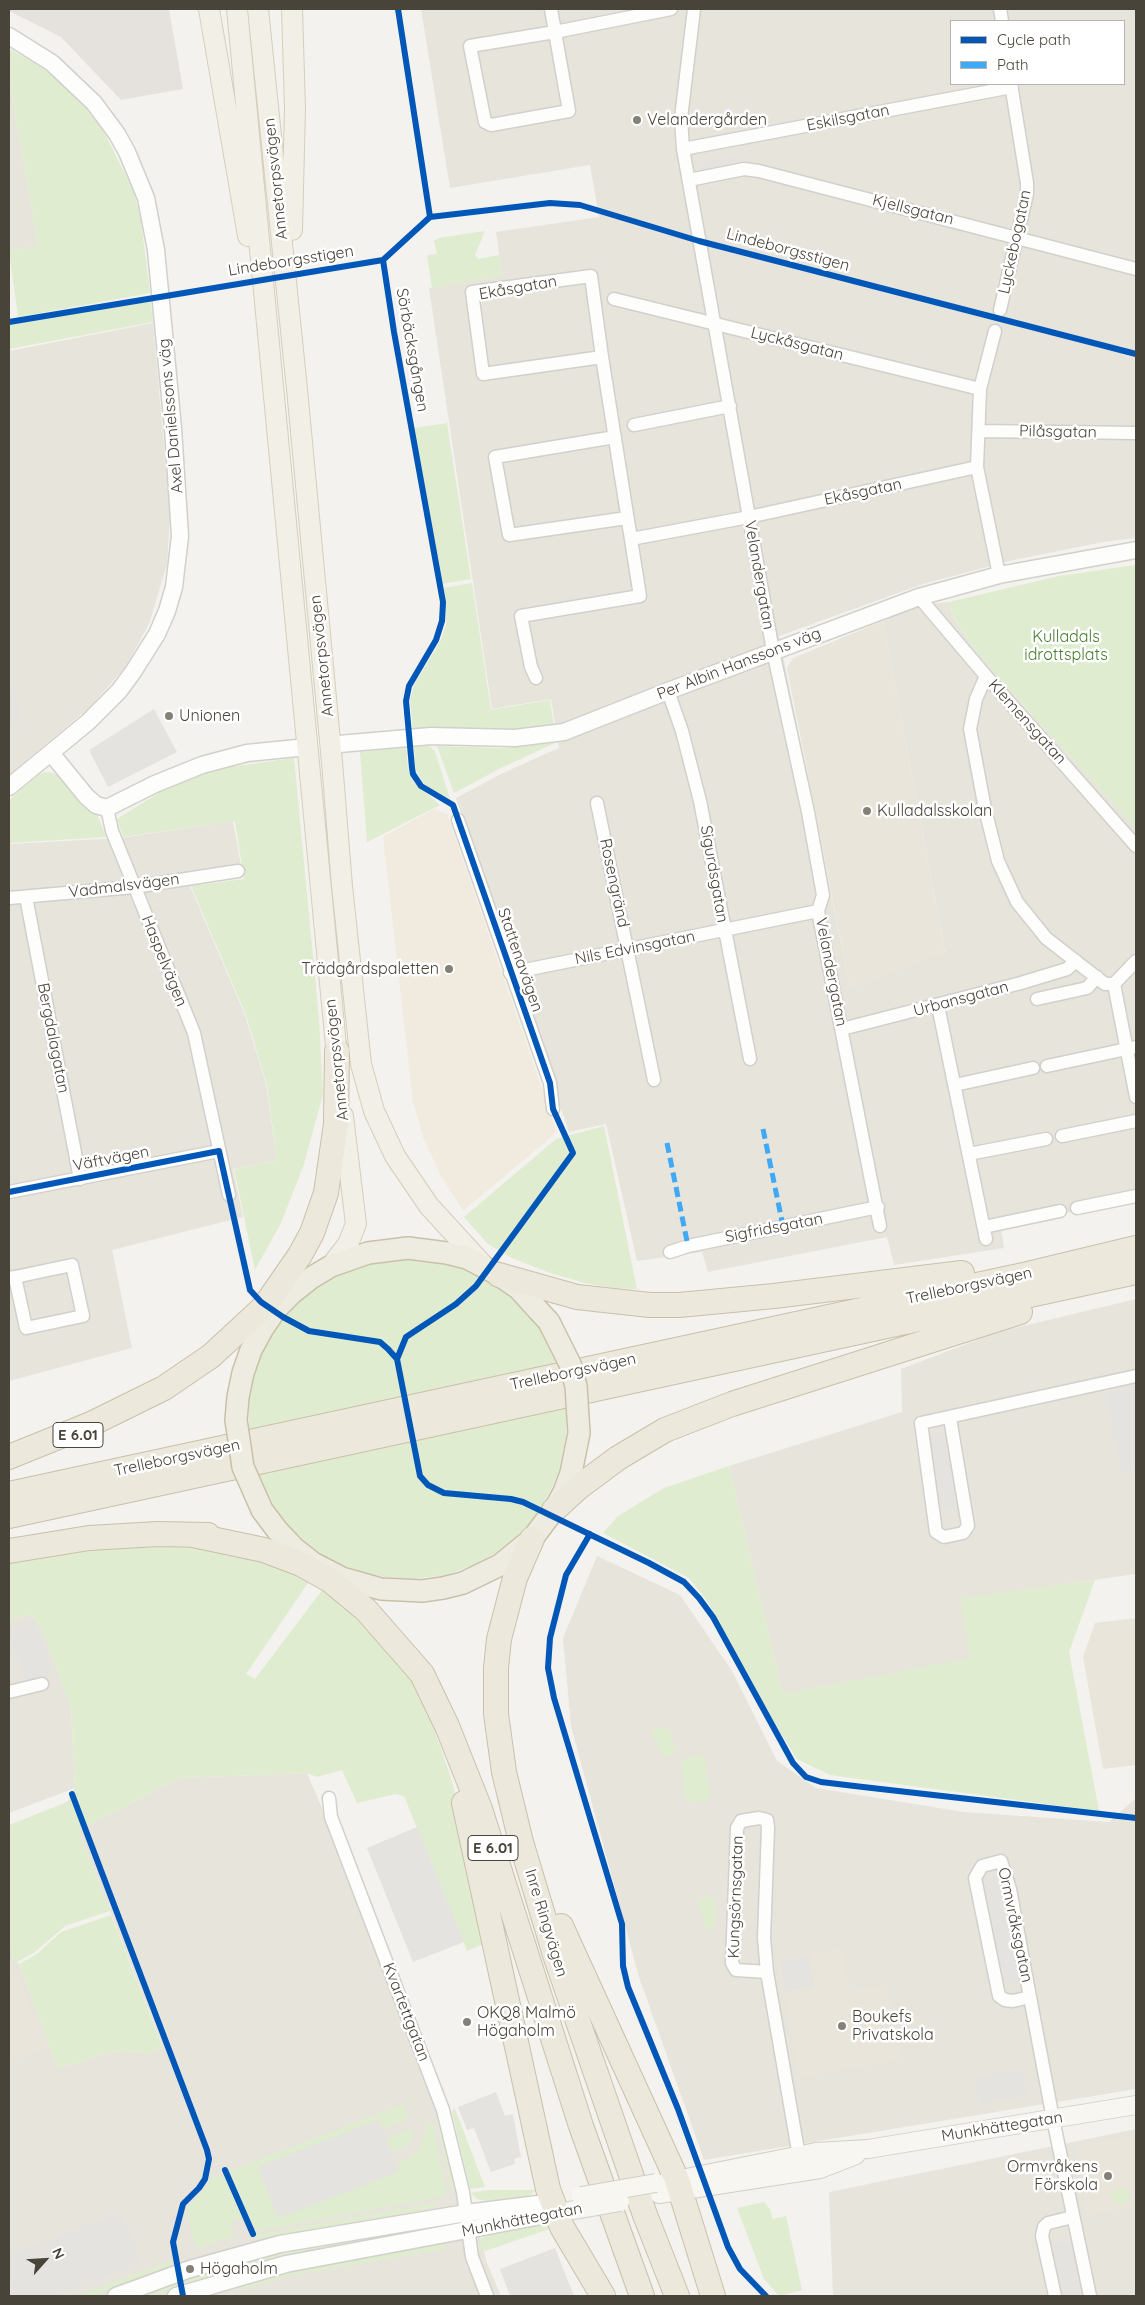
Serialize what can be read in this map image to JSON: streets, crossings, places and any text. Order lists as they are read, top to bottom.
{
  "streets": {
    "highway": ["Trelleborgsvägen", "E 6.01", "Inre Ringvägen"],
    "main road": ["Annetorpsvägen", "Munkhättegatan"],
    "street": [
      "Eskilsgatan",
      "Kjellsgatan",
      "Lyckebogatan",
      "Ekåsgatan",
      "Lyckåsgatan",
      "Axel Danielssons väg",
      "Pilåsgatan",
      "Velandergatan",
      "Per Albin Hanssons väg",
      "Klemensgatan",
      "Sigurdsgatan",
      "Rosengränd",
      "Vadmalsvägen",
      "Nils Edvinsgatan",
      "Stattenavägen",
      "Haspelvägen",
      "Urbansgatan",
      "Bergdalagatan",
      "Väftvägen",
      "Sigfridsgatan",
      "Kungsörnsgatan",
      "Ormvråksgatan",
      "Kvartettgatan"
    ],
    "cycle path": ["Lindeborgsstigen", "Sörbäcksgången"]
  },
  "crossings": [
    ["Eskilsgatan", "Lyckebogatan"],
    ["Eskilsgatan", "Velandergatan"],
    ["Kjellsgatan", "Lyckebogatan"],
    ["Kjellsgatan", "Velandergatan"],
    ["Ekåsgatan", "Velandergatan"],
    ["Lyckåsgatan", "Velandergatan"],
    ["Velandergatan", "Per Albin Hanssons väg"],
    ["Velandergatan", "Nils Edvinsgatan"],
    ["Velandergatan", "Urbansgatan"],
    ["Velandergatan", "Sigfridsgatan"],
    ["Per Albin Hanssons väg", "Klemensgatan"],
    ["Per Albin Hanssons väg", "Sigurdsgatan"],
    ["Sigurdsgatan", "Nils Edvinsgatan"],
    ["Rosengränd", "Nils Edvinsgatan"],
    ["Vadmalsvägen", "Haspelvägen"],
    ["Vadmalsvägen", "Bergdalagatan"],
    ["Nils Edvinsgatan", "Stattenavägen"],
    ["Haspelvägen", "Väftvägen"],
    ["Bergdalagatan", "Väftvägen"],
    ["E 6.01", "Inre Ringvägen"],
    ["Kungsörnsgatan", "Munkhättegatan"],
    ["Ormvråksgatan", "Munkhättegatan"],
    ["Kvartettgatan", "Munkhättegatan"]
  ],
  "parks": ["Kulladals idrottsplats"],
  "places": [
    "Velandergården",
    "Unionen",
    "Kulladalsskolan",
    "Trädgårdspaletten",
    "OKQ8 Malmö Högaholm",
    "Boukefs Privatskola",
    "Ormvråkens Förskola",
    "Högaholm"
  ],
  "legend": ["Cycle path", "Path"],
  "north": "top right"
}
